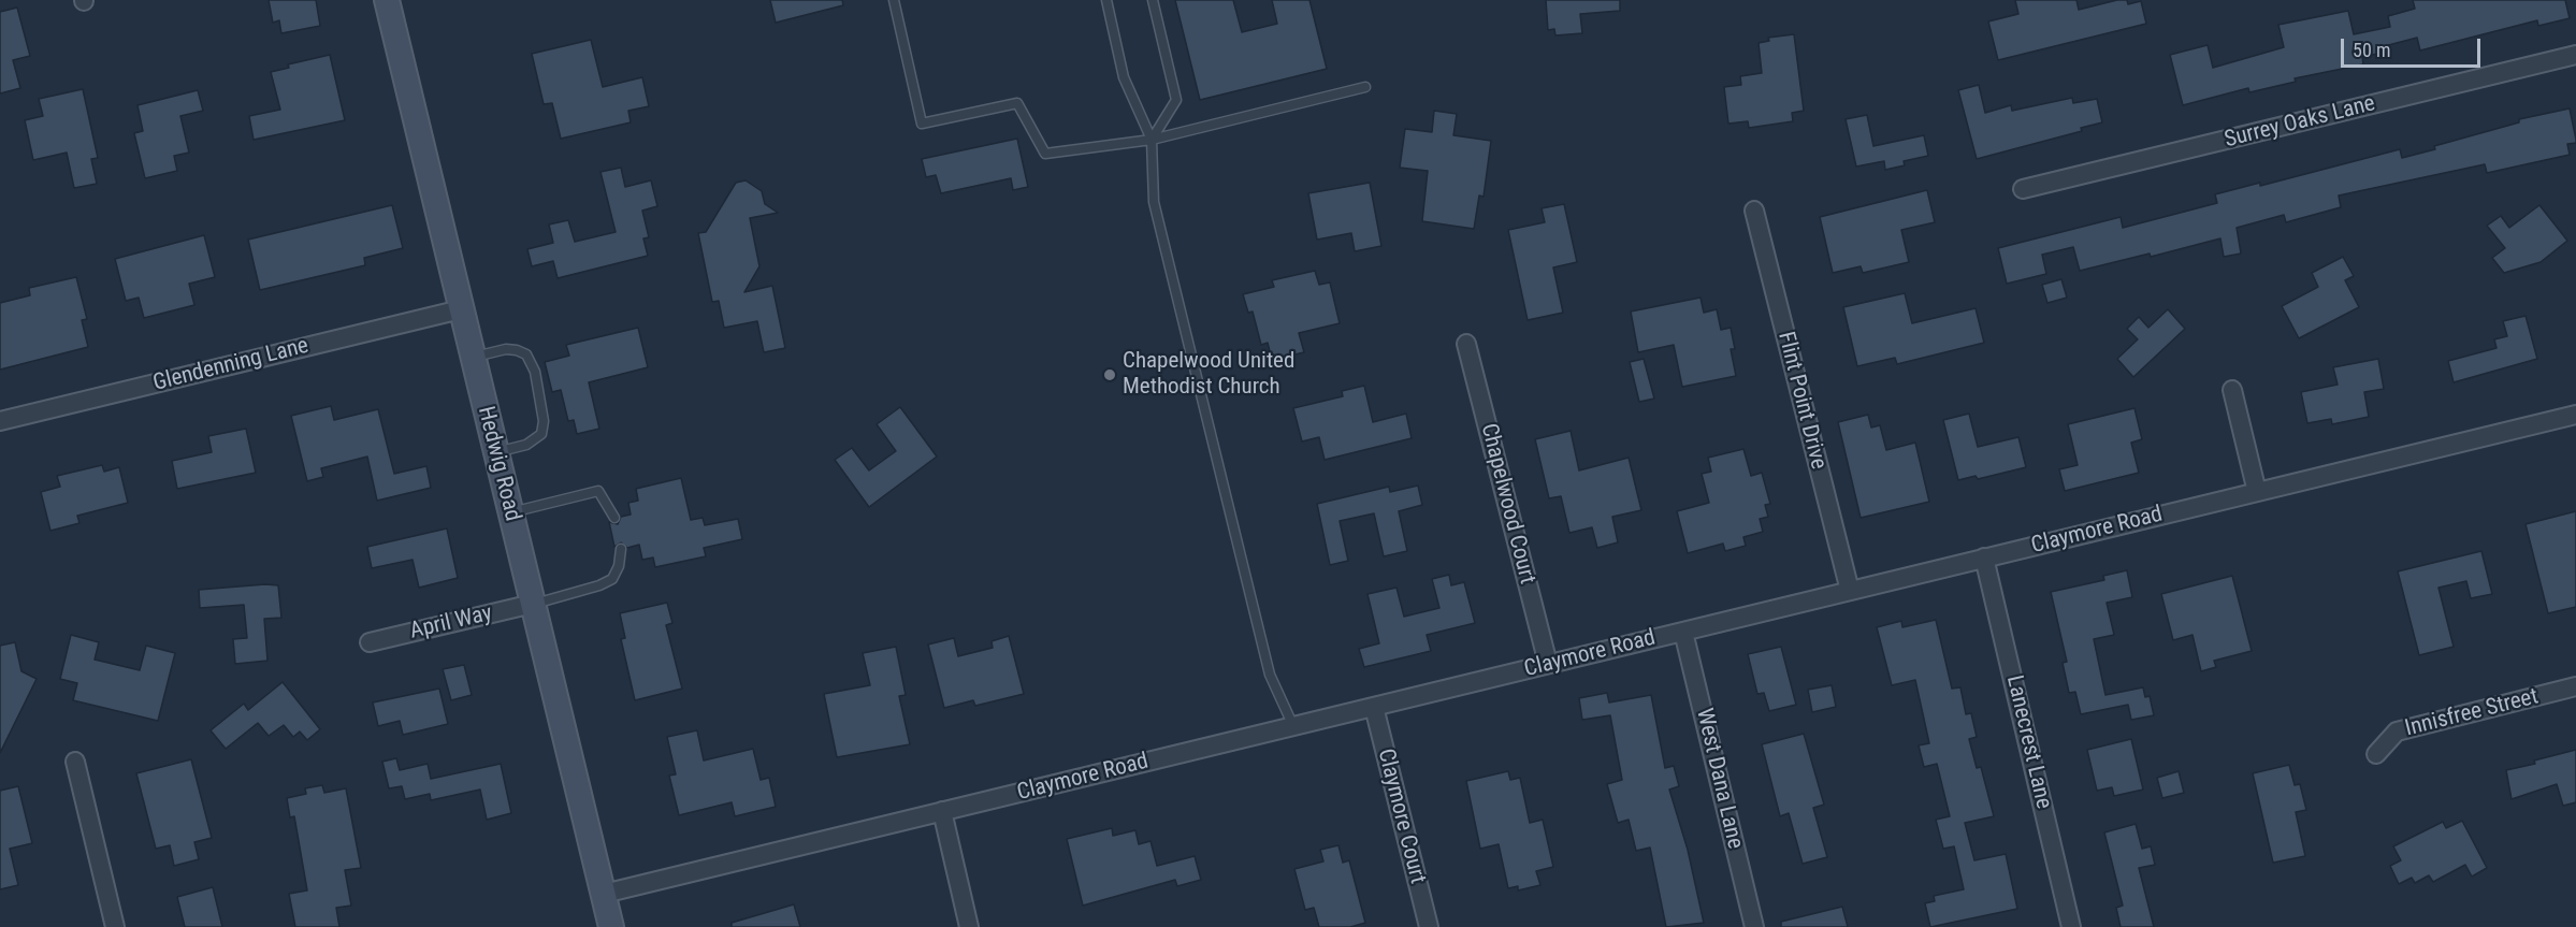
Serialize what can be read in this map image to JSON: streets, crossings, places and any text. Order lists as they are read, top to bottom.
{
  "streets": {
    "street": [
      "Surrey Oaks Lane",
      "Glendenning Lane",
      "Flint Point Drive",
      "Hedwig Road",
      "Chapelwood Court",
      "Claymore Road",
      "April Way",
      "Innisfree Street",
      "Lanecrest Lane",
      "West Dana Lane",
      "Claymore Court"
    ]
  },
  "crossings": [
    ["Glendenning Lane", "Hedwig Road"],
    ["Flint Point Drive", "Claymore Road"],
    ["Hedwig Road", "Claymore Road"],
    ["Hedwig Road", "April Way"],
    ["Chapelwood Court", "Claymore Road"],
    ["Claymore Road", "Lanecrest Lane"],
    ["Claymore Road", "West Dana Lane"],
    ["Claymore Road", "Claymore Court"]
  ],
  "places": ["Chapelwood United Methodist Church"],
  "scale_bar": "50 m"
}
